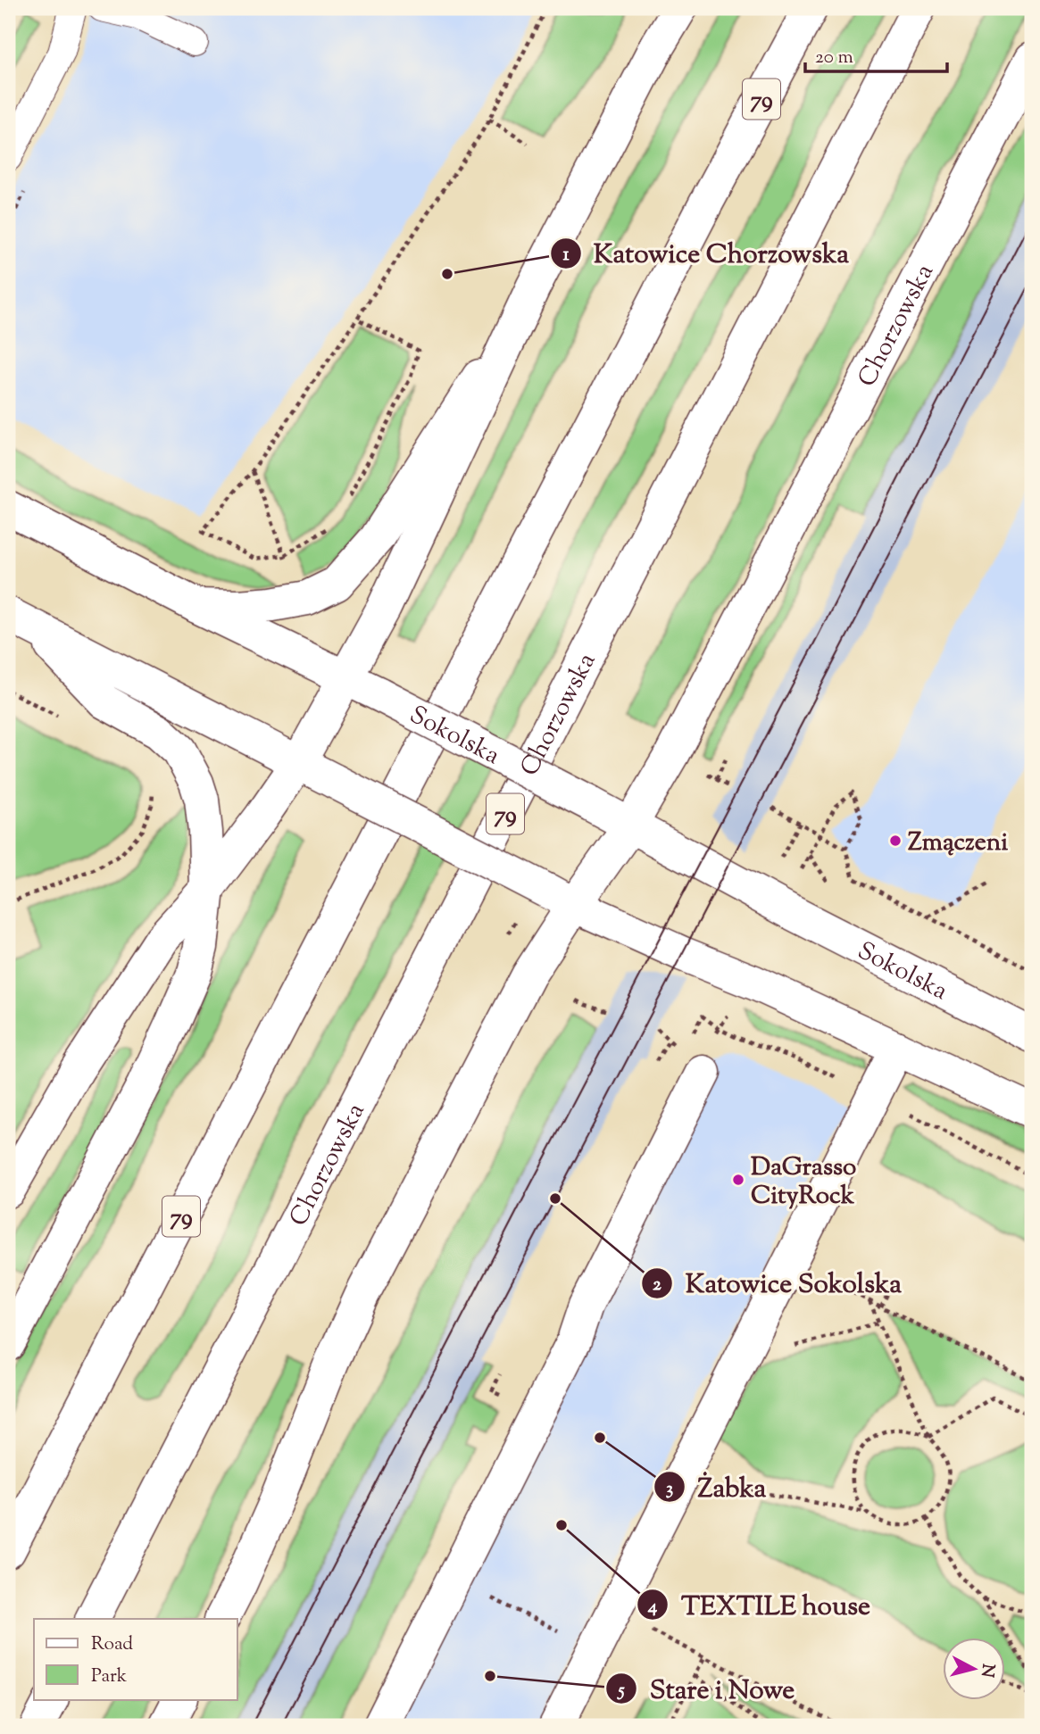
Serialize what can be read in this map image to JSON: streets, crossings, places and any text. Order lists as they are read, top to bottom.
{
  "streets": {
    "main road": ["79", "Chorzowska", "Sokolska"]
  },
  "crossings": [
    ["Chorzowska", "Sokolska"]
  ],
  "places": [
    "Katowice Chorzowska",
    "Zmączeni",
    "DaGrasso CityRock",
    "Katowice Sokolska",
    "Żabka",
    "TEXTILE house",
    "Stare i Nowe"
  ],
  "legend": ["Road", "Park"],
  "scale_bar": "20 m",
  "north": "right"
}
